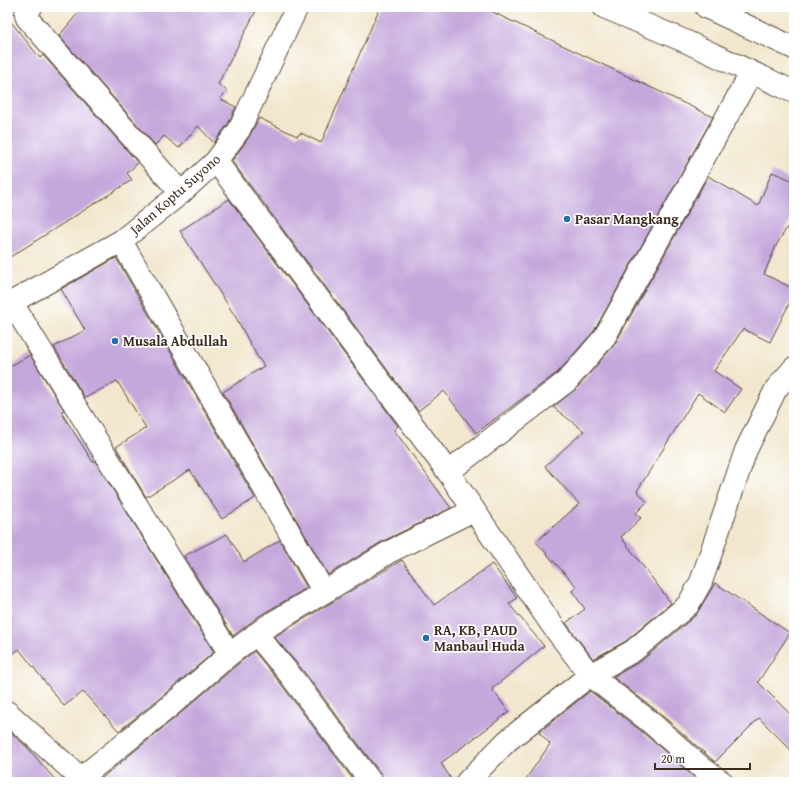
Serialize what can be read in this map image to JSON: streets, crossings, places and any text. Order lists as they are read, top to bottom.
{
  "streets": {
    "main road": ["Jalan Koptu Suyono"]
  },
  "places": ["Pasar Mangkang", "Musala Abdullah", "RA, KB, PAUD Manbaul Huda"],
  "scale_bar": "20 m"
}
